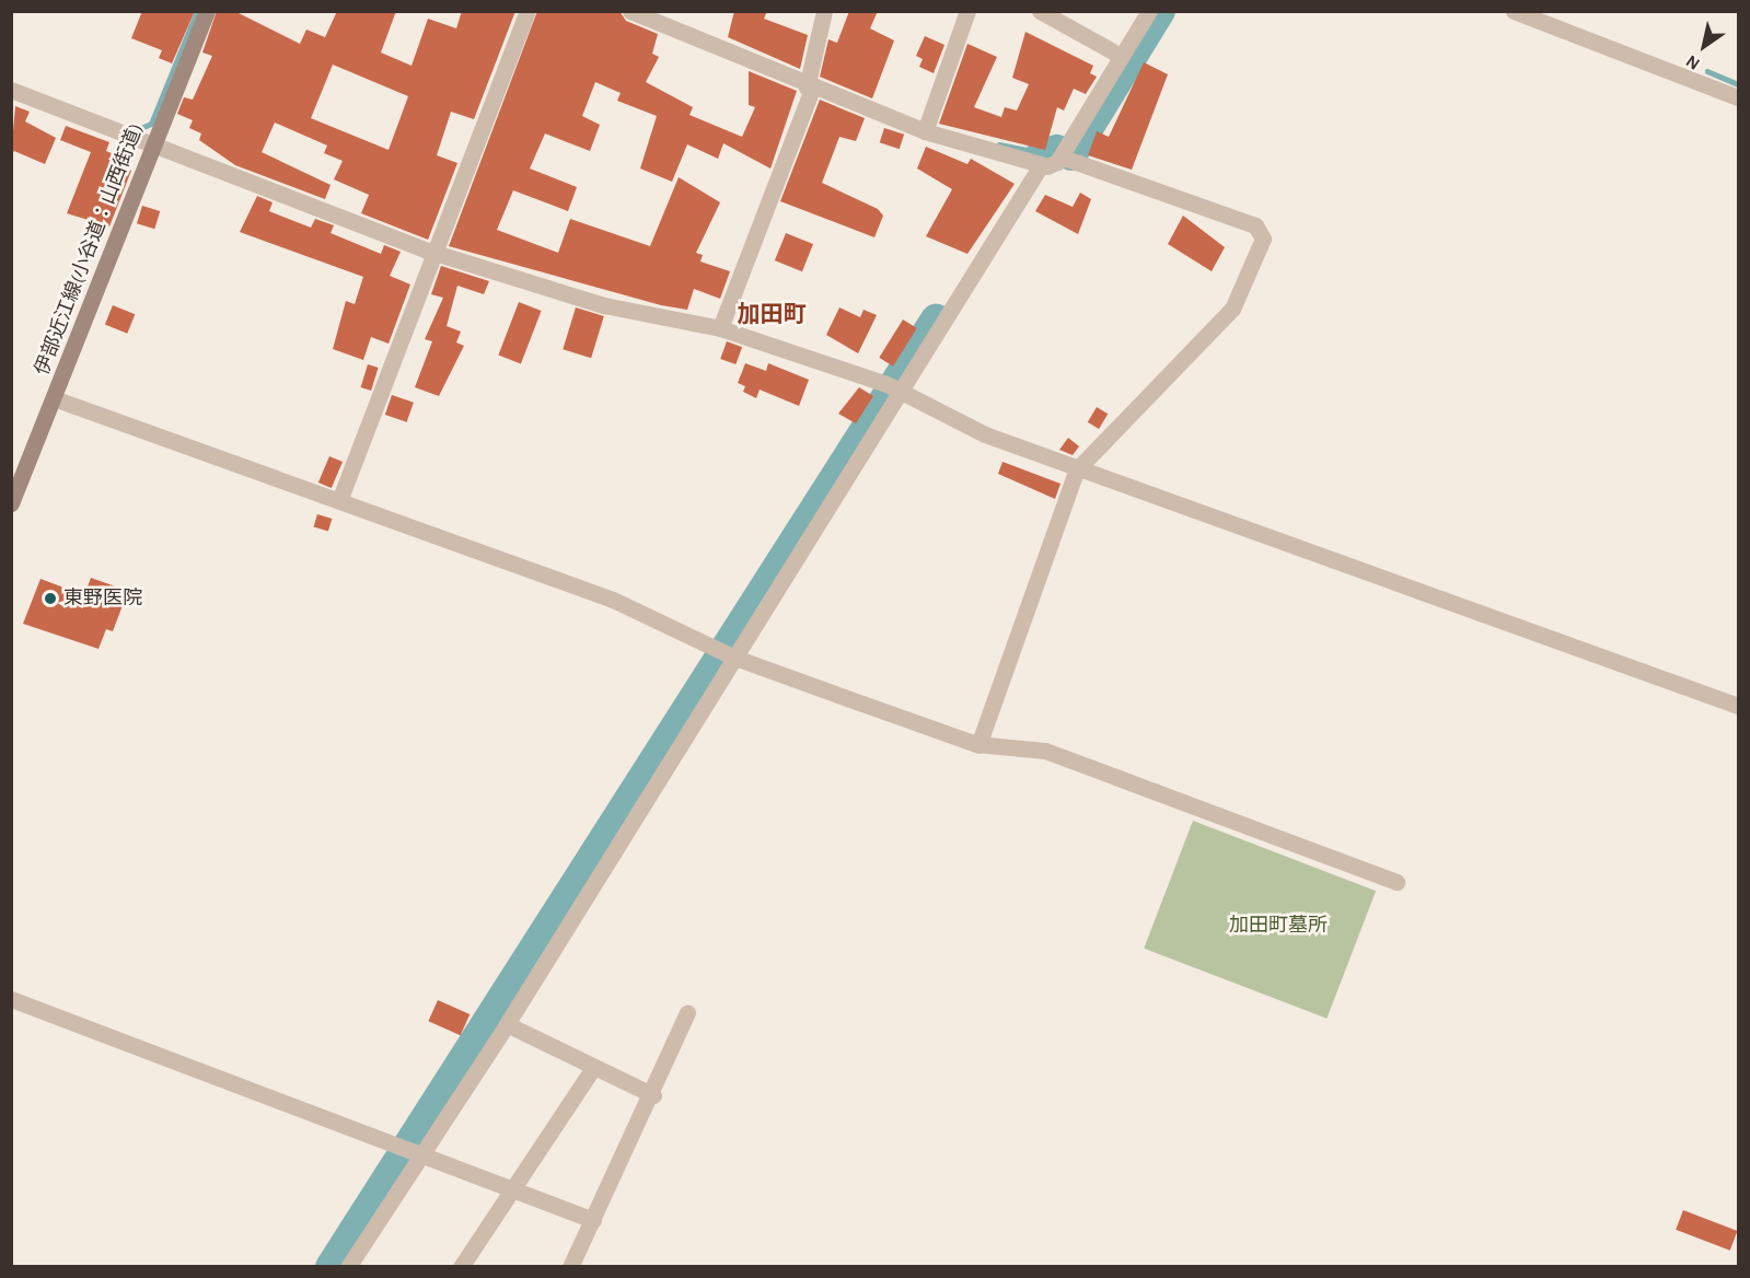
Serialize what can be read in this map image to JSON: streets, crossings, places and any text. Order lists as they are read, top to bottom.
{
  "streets": {
    "main road": ["伊部近江線(小谷道：山西街道)"]
  },
  "districts": ["加田町"],
  "parks": ["加田町墓所"],
  "places": ["東野医院"],
  "north": "bottom left"
}
